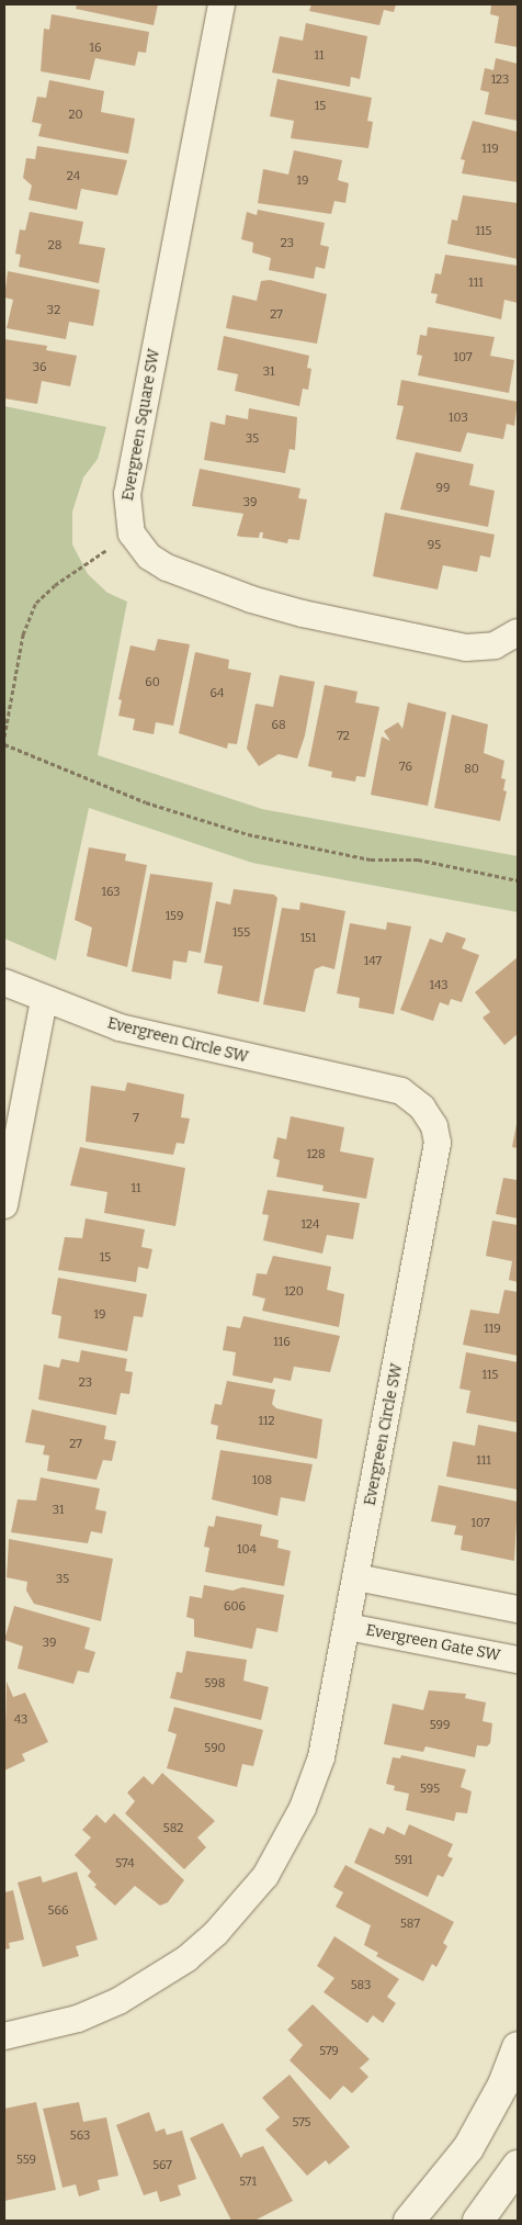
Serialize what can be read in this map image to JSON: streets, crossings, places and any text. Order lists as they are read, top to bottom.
{
  "streets": {
    "street": ["Evergreen Square SW", "Evergreen Circle SW", "Evergreen Gate SW"]
  },
  "crossings": [
    ["Evergreen Circle SW", "Evergreen Gate SW"]
  ],
  "house_numbers": [
    "16",
    "11",
    "123",
    "15",
    "20",
    "119",
    "24",
    "19",
    "115",
    "23",
    "28",
    "111",
    "32",
    "27",
    "107",
    "36",
    "31",
    "103",
    "35",
    "99",
    "39",
    "95",
    "60",
    "64",
    "68",
    "72",
    "76",
    "80",
    "163",
    "159",
    "155",
    "151",
    "147",
    "143",
    "7",
    "128",
    "11",
    "124",
    "15",
    "120",
    "19",
    "119",
    "116",
    "115",
    "23",
    "112",
    "27",
    "111",
    "108",
    "31",
    "107",
    "104",
    "35",
    "606",
    "39",
    "598",
    "43",
    "599",
    "590",
    "595",
    "582",
    "591",
    "574",
    "566",
    "587",
    "583",
    "579",
    "575",
    "563",
    "559",
    "567",
    "571"
  ]
}
